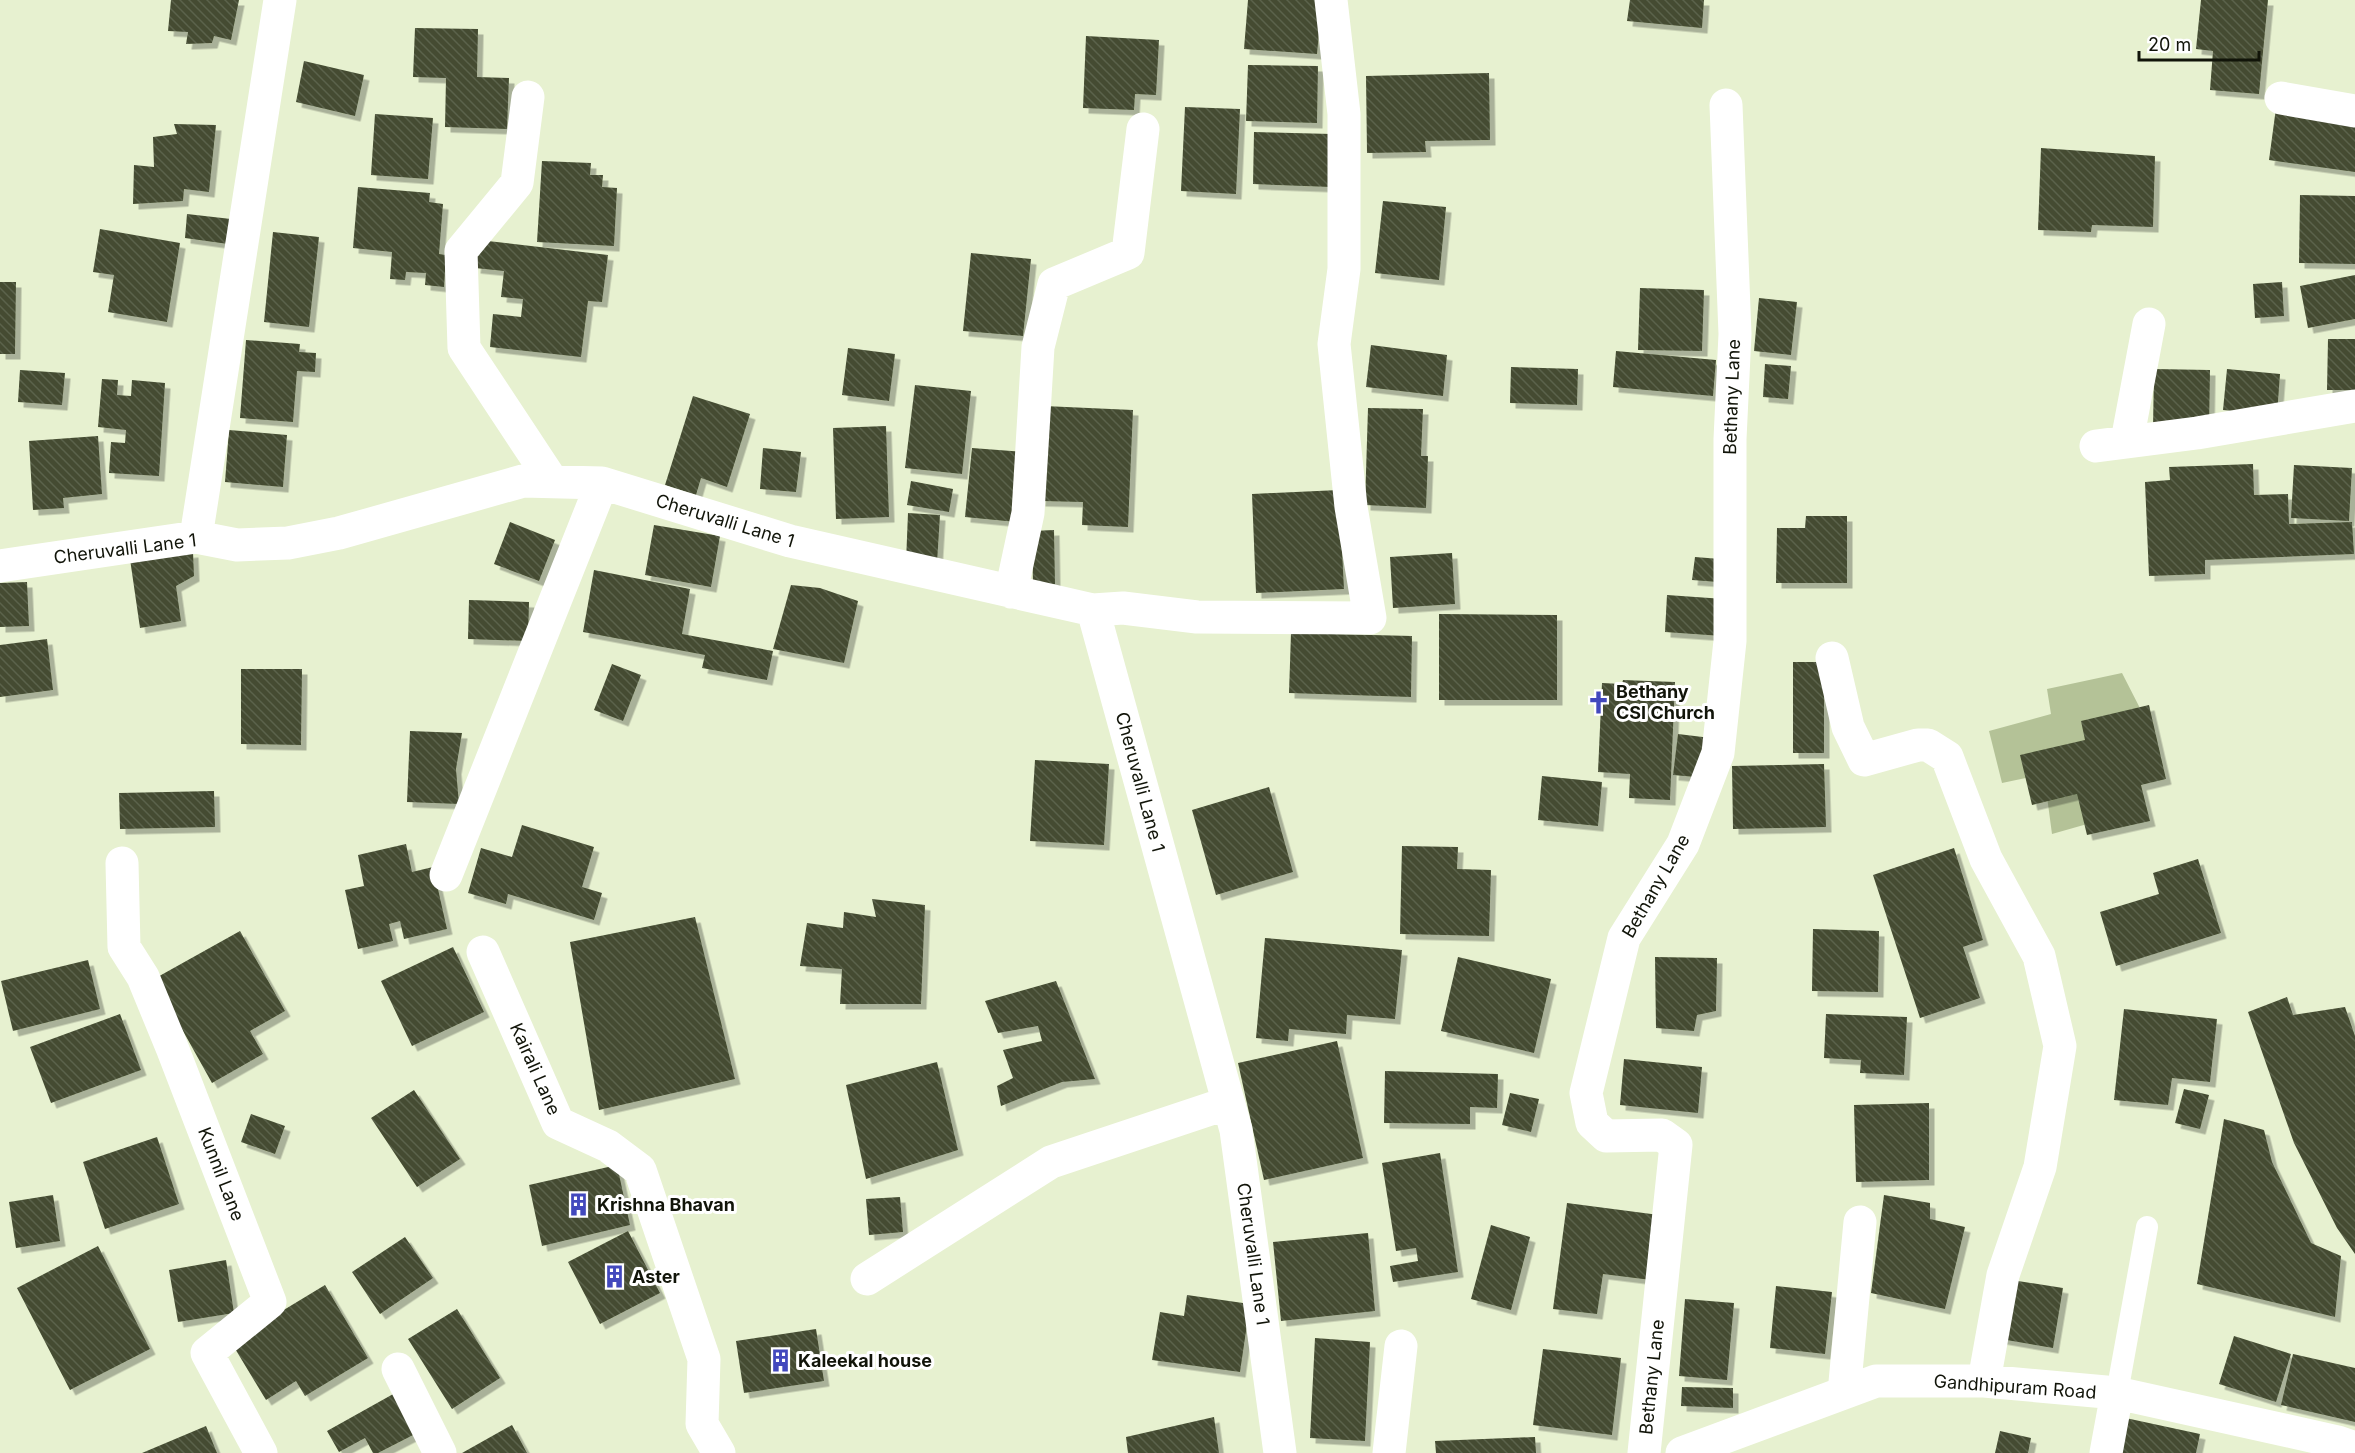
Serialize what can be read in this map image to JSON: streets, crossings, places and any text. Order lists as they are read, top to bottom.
{
  "streets": {
    "street": [
      "Bethany Lane",
      "Cheruvalli Lane 1",
      "Kairali Lane",
      "Kunnil Lane",
      "Gandhipuram Road"
    ]
  },
  "places": {
    "church": ["Bethany CSI Church"],
    "building": ["Krishna Bhavan", "Aster", "Kaleekal house"]
  },
  "scale_bar": "20 m"
}
